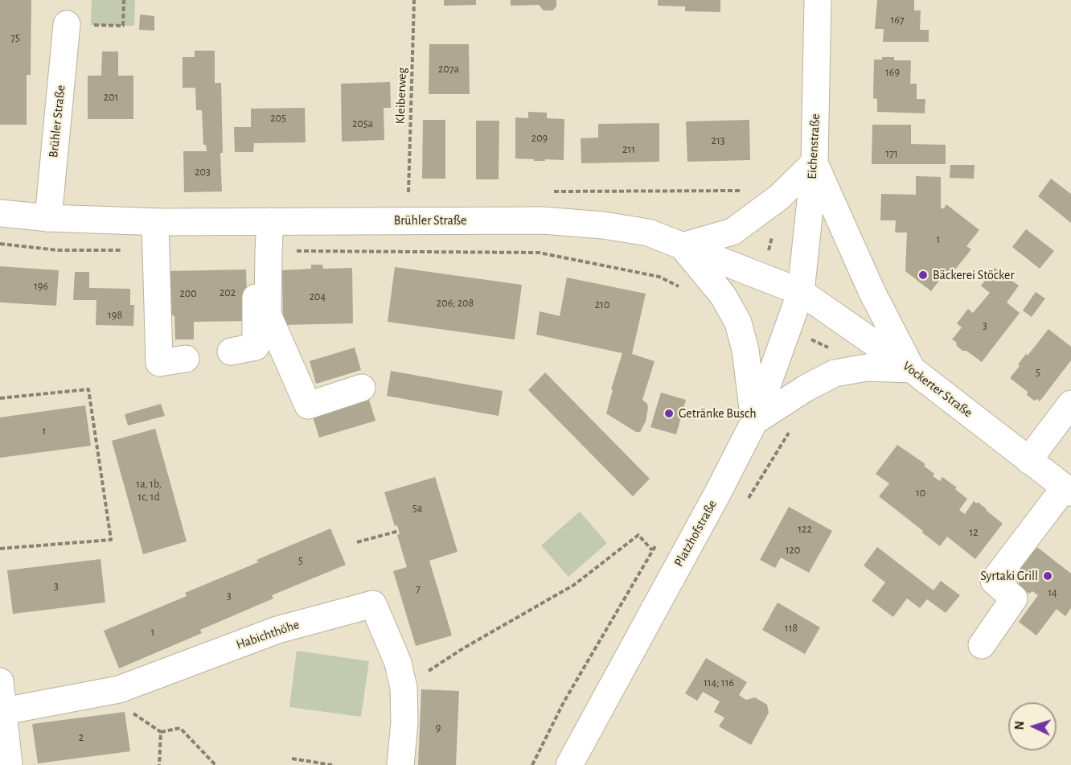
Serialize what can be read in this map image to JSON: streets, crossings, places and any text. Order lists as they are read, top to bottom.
{
  "streets": {
    "main road": [
      "Brühler Straße",
      "Eichenstraße",
      "Vockerter Straße",
      "Platzhofstraße",
      "Habichthöhe"
    ],
    "path": ["Kleiberweg"]
  },
  "crossings": [
    ["Brühler Straße", "Eichenstraße"],
    ["Brühler Straße", "Vockerter Straße"],
    ["Brühler Straße", "Platzhofstraße"],
    ["Eichenstraße", "Vockerter Straße"],
    ["Eichenstraße", "Platzhofstraße"],
    ["Vockerter Straße", "Platzhofstraße"]
  ],
  "places": ["Bäckerei Stöcker", "Getränke Busch", "Syrtaki Grill"],
  "house_numbers": [
    "167",
    "75",
    "207a",
    "169",
    "201",
    "205",
    "205a",
    "209",
    "213",
    "211",
    "171",
    "203",
    "1",
    "196",
    "202",
    "200",
    "204",
    "206; 208",
    "210",
    "198",
    "3",
    "5",
    "1",
    "1a, 1b, 1c, 1d",
    "10",
    "5a",
    "122",
    "12",
    "120",
    "5",
    "3",
    "7",
    "14",
    "3",
    "118",
    "1",
    "114; 116",
    "9",
    "2"
  ],
  "north": "left"
}
